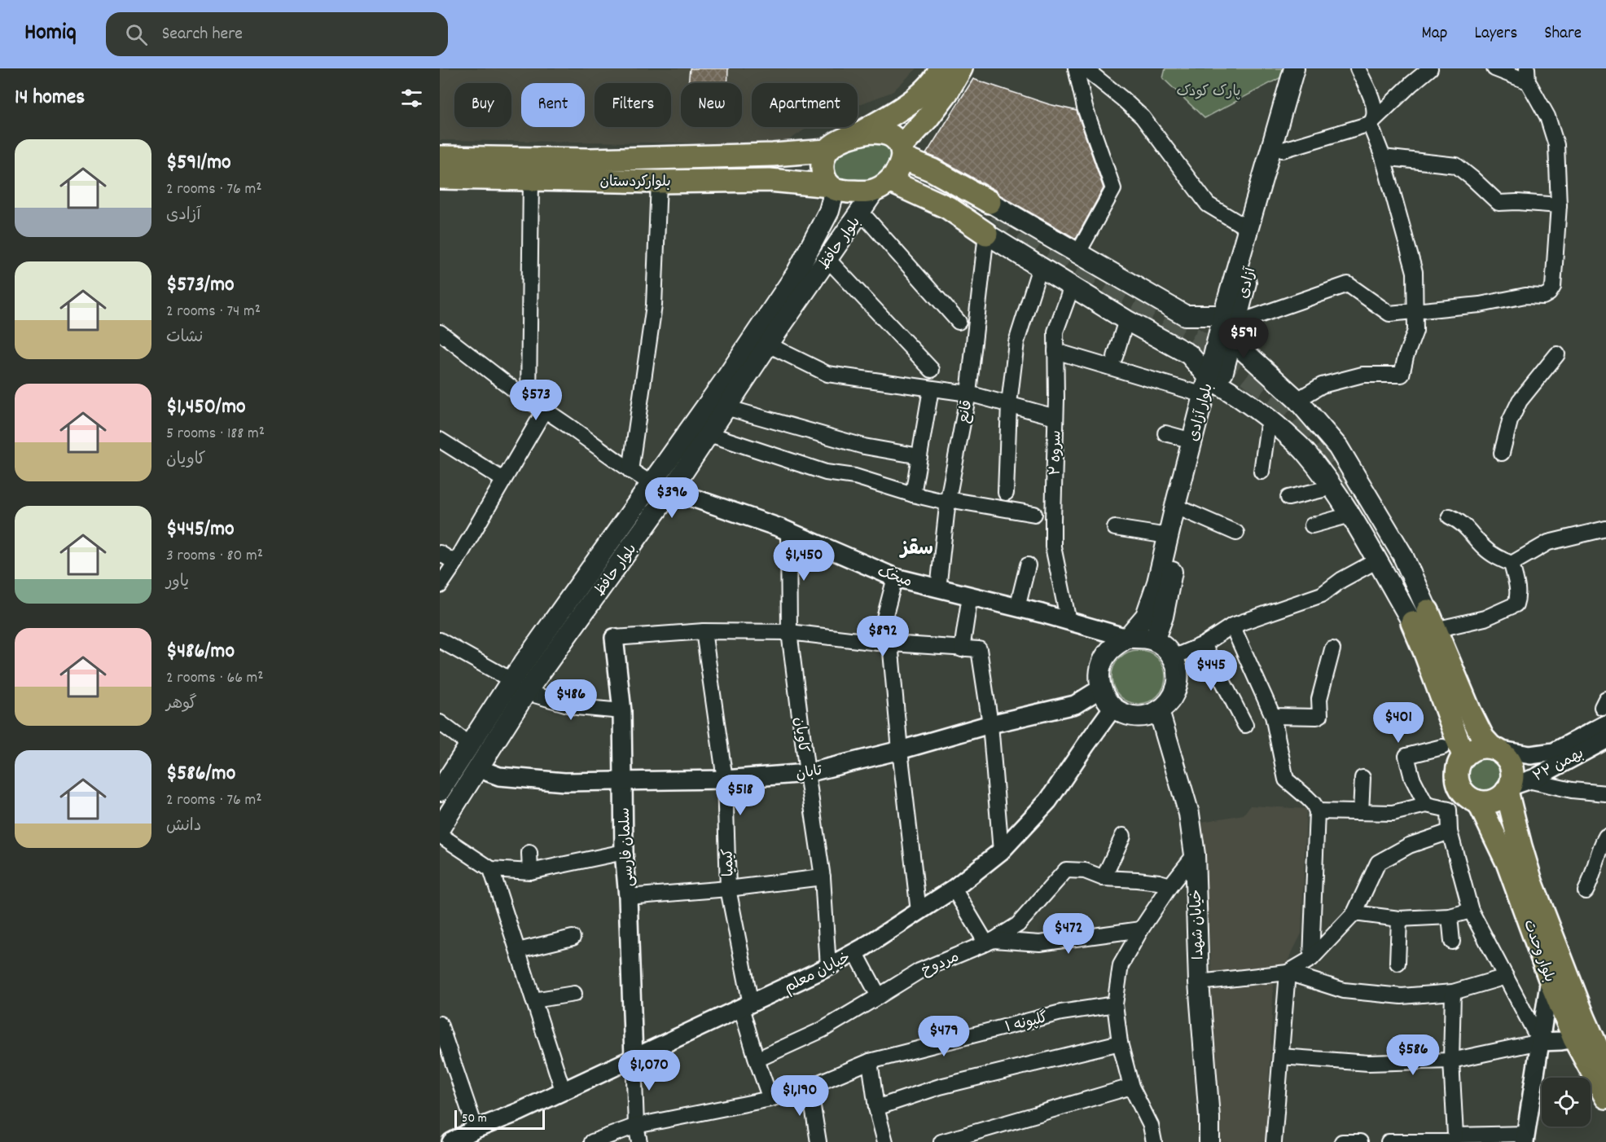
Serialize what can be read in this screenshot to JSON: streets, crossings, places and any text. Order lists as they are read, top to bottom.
{
  "streets": {
    "main road": [
      "بلوارکردستان",
      "بلوار حافظ",
      "آزادی",
      "بلوار آزادی",
      "خیابان شهدا",
      "بلوار وحدت"
    ],
    "street": [
      "قانع",
      "سروه ۲",
      "میخک",
      "کاویان",
      "۲۲ بهمن",
      "تابان",
      "سلمان فارسی",
      "کیمیا",
      "مردوخ",
      "خیابان معلم",
      "گلپونه ۱"
    ]
  },
  "crossings": [
    ["بلوارکردستان", "بلوار حافظ"],
    ["بلوار حافظ", "میخک"],
    ["بلوار حافظ", "تابان"],
    ["آزادی", "بلوار آزادی"],
    ["آزادی", "میخک"],
    ["آزادی", "تابان"],
    ["آزادی", "خیابان شهدا"],
    ["آزادی", "خیابان معلم"],
    ["قانع", "میخک"],
    ["بلوار آزادی", "میخک"],
    ["بلوار آزادی", "تابان"],
    ["بلوار آزادی", "خیابان شهدا"],
    ["بلوار آزادی", "خیابان معلم"],
    ["سروه ۲", "میخک"],
    ["میخک", "کاویان"],
    ["میخک", "تابان"],
    ["میخک", "خیابان شهدا"],
    ["میخک", "خیابان معلم"],
    ["کاویان", "تابان"],
    ["کاویان", "خیابان معلم"],
    ["۲۲ بهمن", "بلوار وحدت"],
    ["تابان", "سلمان فارسی"],
    ["تابان", "کیمیا"],
    ["تابان", "خیابان شهدا"],
    ["تابان", "خیابان معلم"],
    ["سلمان فارسی", "خیابان معلم"],
    ["کیمیا", "مردوخ"],
    ["کیمیا", "خیابان معلم"],
    ["کیمیا", "گلپونه ۱"],
    ["خیابان شهدا", "خیابان معلم"]
  ],
  "districts": ["سقز"],
  "parks": ["پارک کودک"],
  "scale_bar": "50 m",
  "page": {
    "header": "Homiq",
    "search": "Search here",
    "nav": ["Map", "Layers", "Share"],
    "heading": "14 homes",
    "chip": [
      "Buy",
      "Rent",
      "Filters",
      "New",
      "Apartment"
    ],
    "list": [
      {
        "name": "$591/mo",
        "note": "2 rooms · 76 m² · آزادی"
      },
      {
        "name": "$573/mo",
        "note": "2 rooms · 74 m² · نشات"
      },
      {
        "name": "$1,450/mo",
        "note": "5 rooms · 188 m² · کاویان"
      },
      {
        "name": "$445/mo",
        "note": "3 rooms · 80 m² · یاور"
      },
      {
        "name": "$486/mo",
        "note": "2 rooms · 66 m² · گوهر"
      },
      {
        "name": "$586/mo",
        "note": "2 rooms · 76 m² · دانش"
      }
    ],
    "price": [
      "$591",
      "$573",
      "$396",
      "$1,450",
      "$892",
      "$445",
      "$486",
      "$401",
      "$518",
      "$472",
      "$479",
      "$586",
      "$1,070",
      "$1,190"
    ],
    "scale": "50 m"
  }
}
